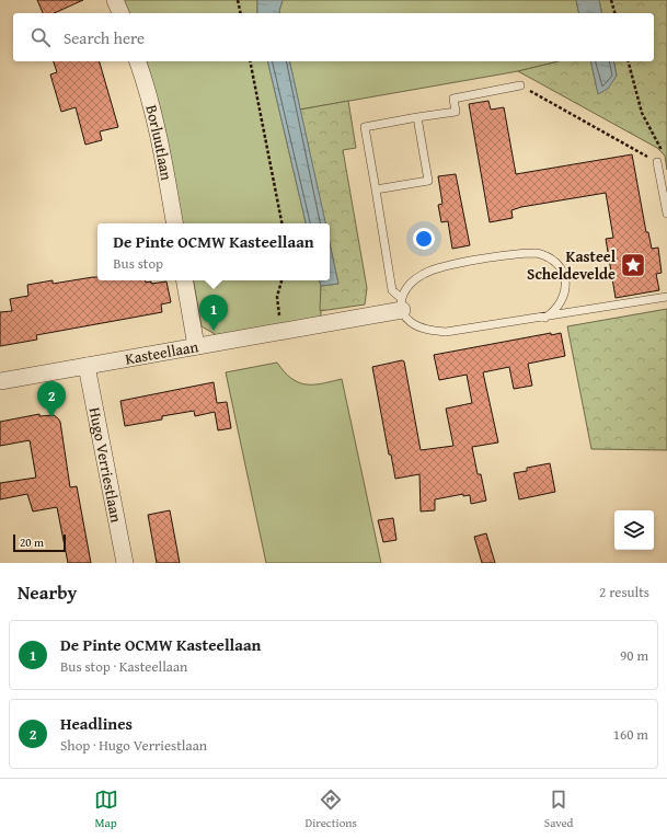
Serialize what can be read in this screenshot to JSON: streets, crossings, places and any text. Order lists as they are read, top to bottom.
{
  "streets": {
    "street": ["Borluutlaan", "Kasteellaan", "Hugo Verriestlaan"]
  },
  "crossings": [
    ["Kasteellaan", "Hugo Verriestlaan"]
  ],
  "places": {
    "place": ["Kasteel Scheldevelde"]
  },
  "scale_bar": "20 m",
  "page": {
    "search": "Search here",
    "popup": ["De Pinte OCMW Kasteellaan", "Bus stop"],
    "pins": ["1", "2"],
    "scale": "20 m",
    "heading": ["Nearby", "2 results"],
    "list": [
      {
        "mark": "1",
        "name": "De Pinte OCMW Kasteellaan",
        "note": "Bus stop · Kasteellaan",
        "value": "90 m"
      },
      {
        "mark": "2",
        "name": "Headlines",
        "note": "Shop · Hugo Verriestlaan",
        "value": "160 m"
      }
    ],
    "nav": ["Map", "Directions", "Saved"]
  }
}
